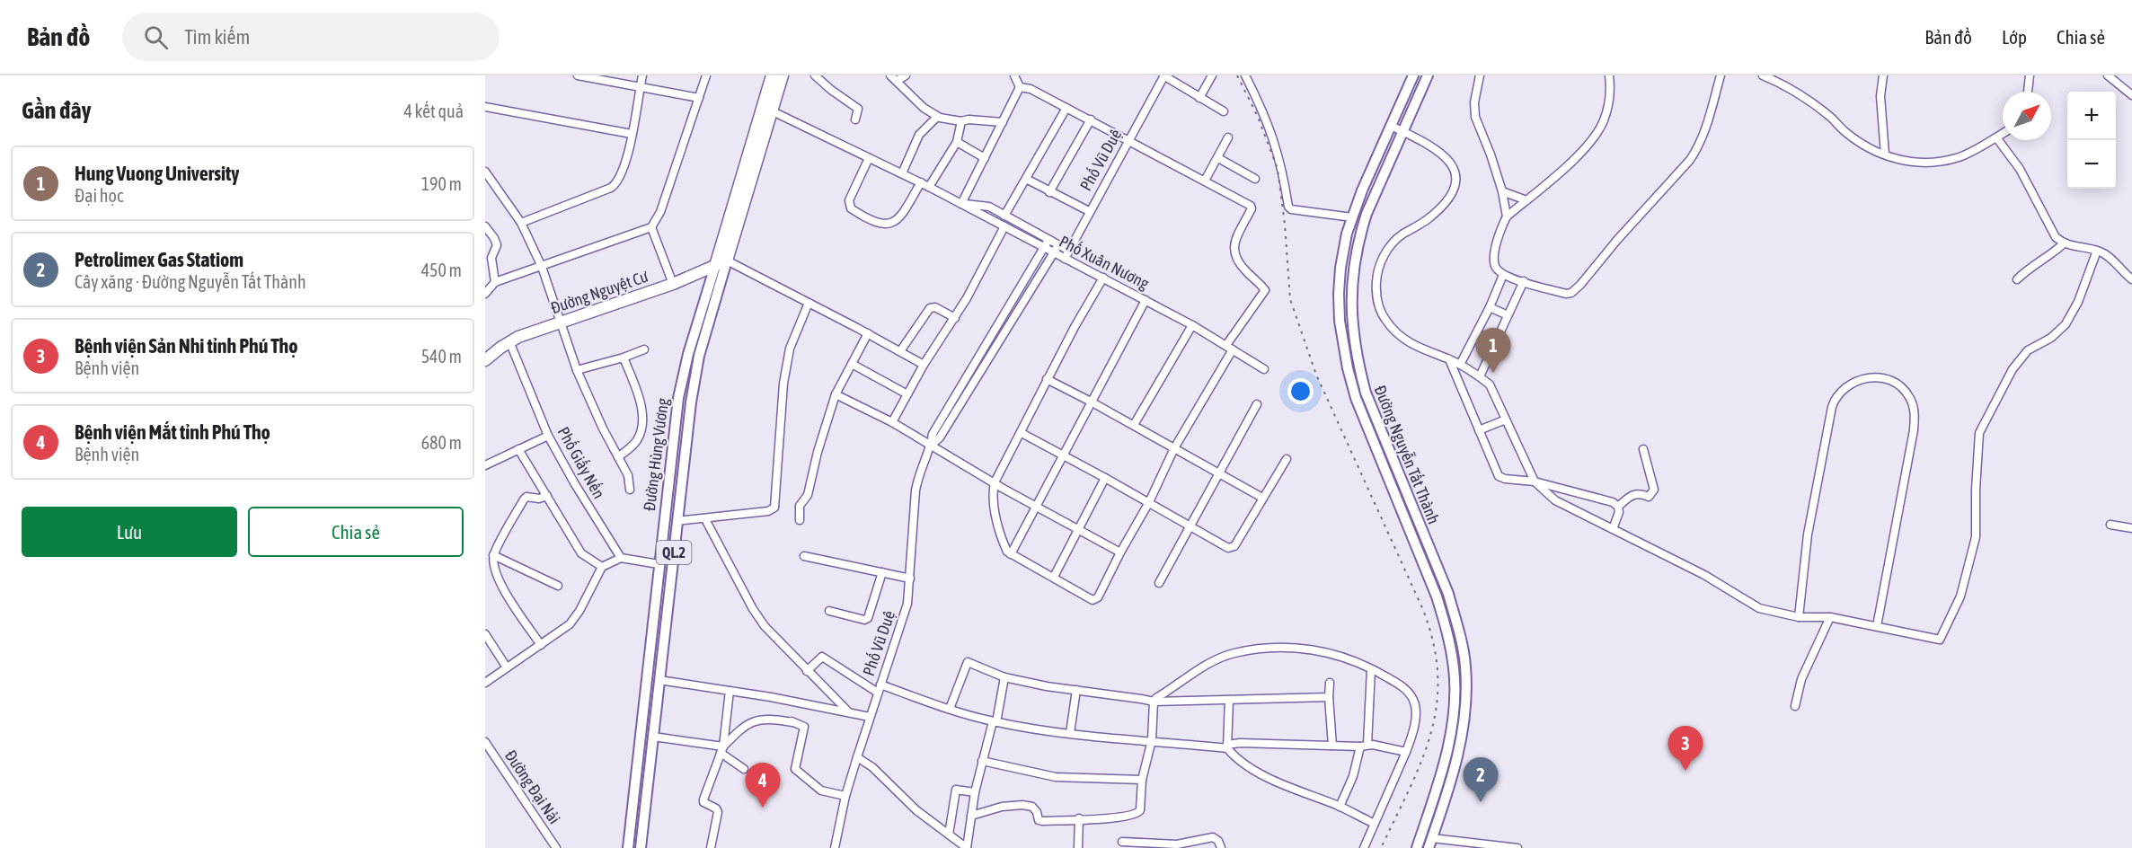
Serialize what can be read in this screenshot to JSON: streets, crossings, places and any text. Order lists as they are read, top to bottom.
{
  "streets": {
    "highway": ["Đường Nguyệt Cư", "Đường Hùng Vương", "QL.2"],
    "main road": ["Đường Nguyễn Tất Thành"],
    "street": [
      "Phố Vũ Duệ",
      "Phố Xuân Nương",
      "Phố Giấy Nến",
      "Đường Đại Nải"
    ]
  },
  "crossings": [
    ["Phố Vũ Duệ", "Phố Xuân Nương"],
    ["Phố Xuân Nương", "Đường Hùng Vương"],
    ["Đường Nguyệt Cư", "Đường Hùng Vương"],
    ["Đường Nguyệt Cư", "Phố Giấy Nến"]
  ],
  "north": "top right",
  "page": {
    "header": "Bản đồ",
    "search": "Tìm kiếm",
    "nav": ["Bản đồ", "Lớp", "Chia sẻ"],
    "heading": ["Gần đây", "4 kết quả"],
    "map_buttons": ["+", "−"],
    "list": [
      {
        "mark": "1",
        "name": "Hung Vuong University",
        "note": "Đại học",
        "value": "190 m"
      },
      {
        "mark": "2",
        "name": "Petrolimex Gas Statiom",
        "note": "Cây xăng · Đường Nguyễn Tất Thành",
        "value": "450 m"
      },
      {
        "mark": "3",
        "name": "Bệnh viện Sản Nhi tỉnh Phú Thọ",
        "note": "Bệnh viện",
        "value": "540 m"
      },
      {
        "mark": "4",
        "name": "Bệnh viện Mắt tỉnh Phú Thọ",
        "note": "Bệnh viện",
        "value": "680 m"
      }
    ],
    "pins": [
      "1",
      "3",
      "2",
      "4"
    ],
    "buttons": ["Lưu", "Chia sẻ"]
  }
}
